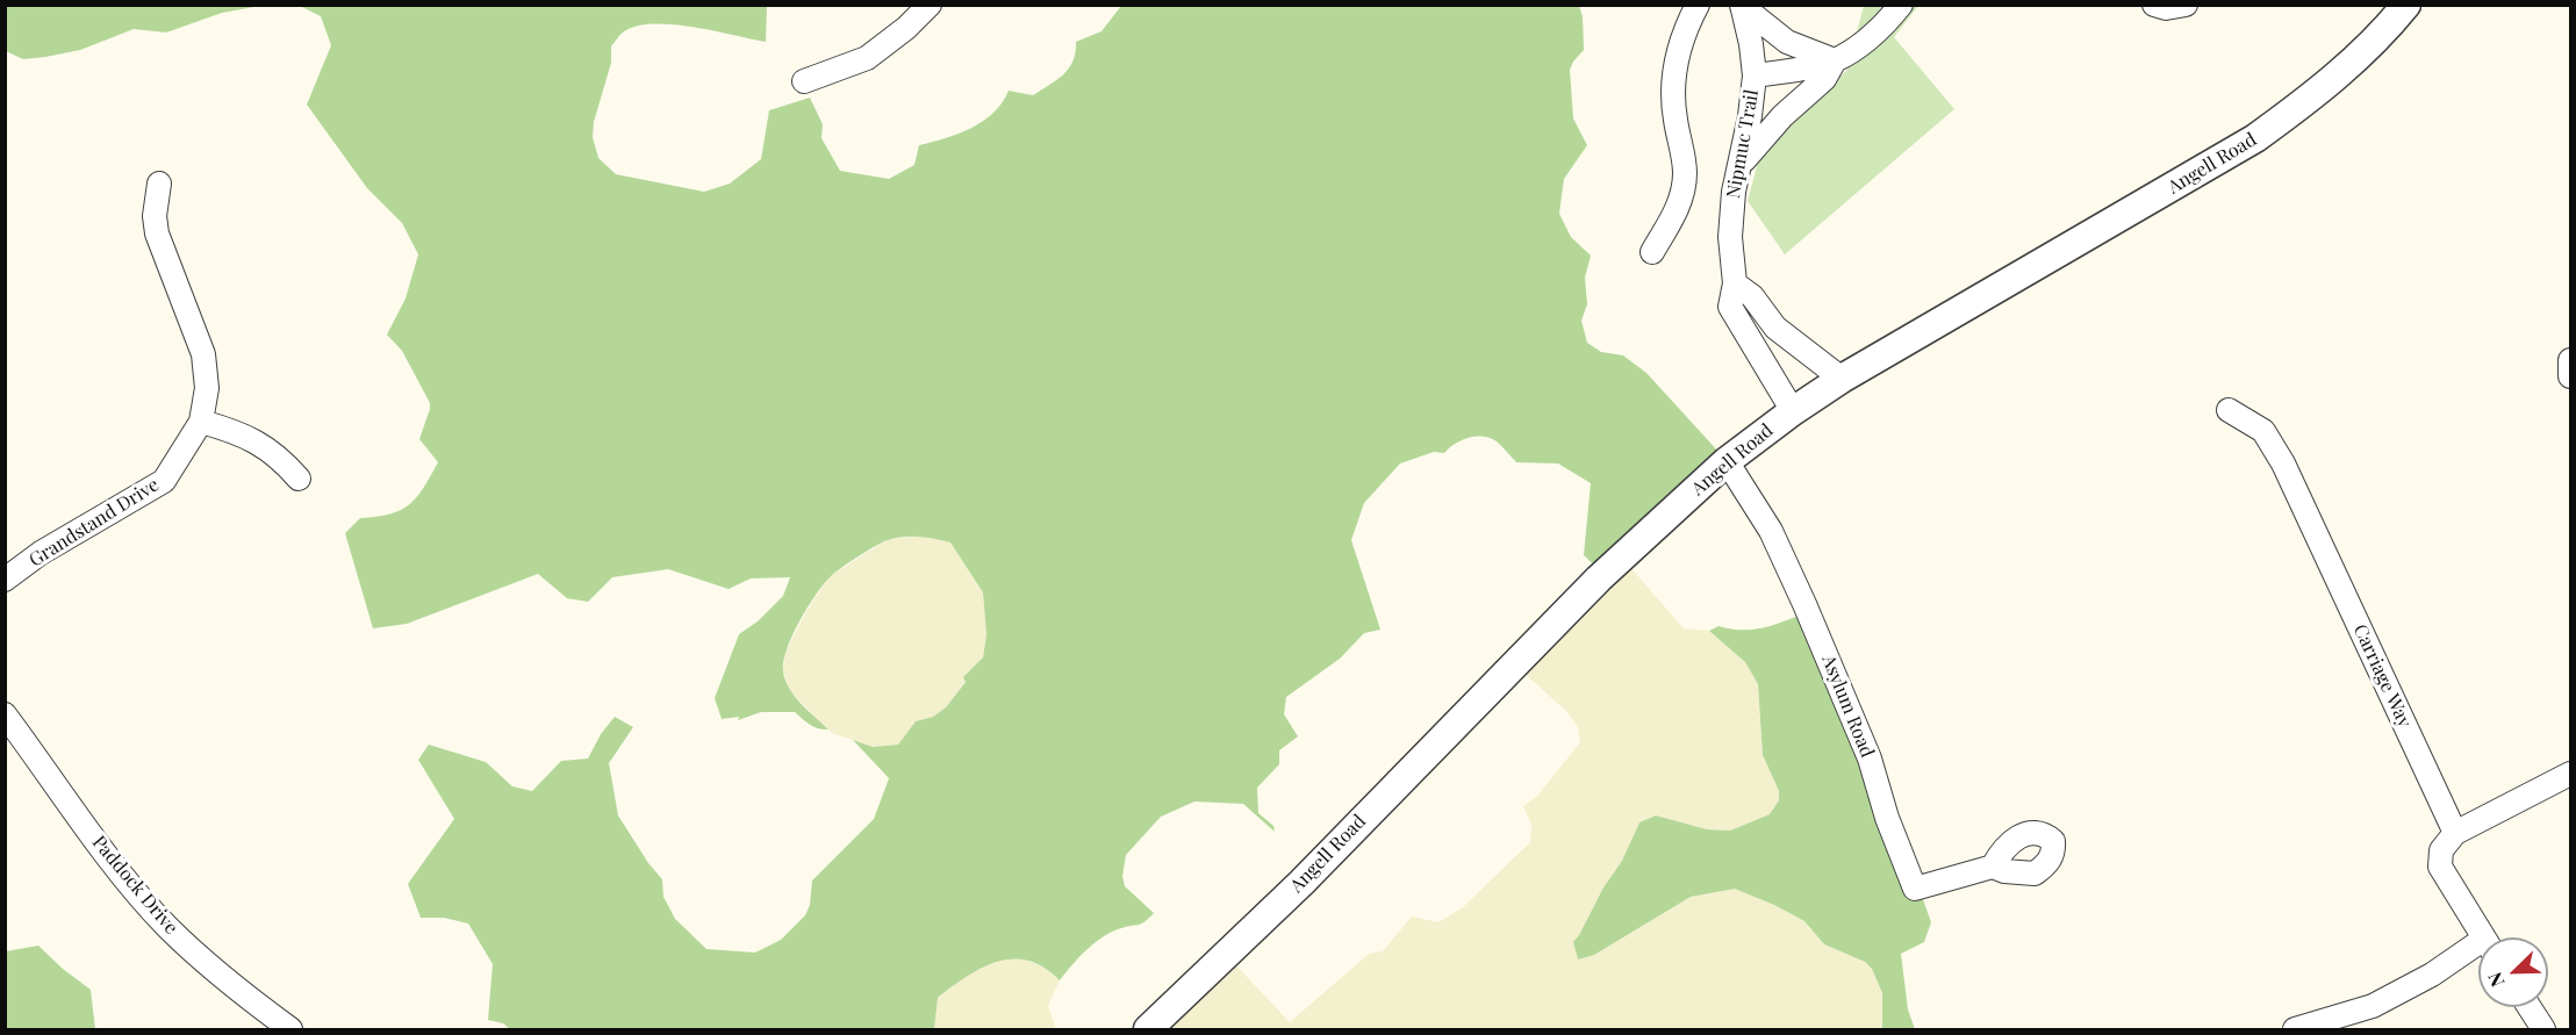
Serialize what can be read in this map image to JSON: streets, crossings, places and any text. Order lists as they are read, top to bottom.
{
  "streets": {
    "street": [
      "Nipmuc Trail",
      "Angell Road",
      "Grandstand Drive",
      "Carriage Way",
      "Asylum Road",
      "Paddock Drive"
    ]
  },
  "crossings": [
    ["Nipmuc Trail", "Angell Road"],
    ["Angell Road", "Asylum Road"]
  ],
  "north": "bottom left"
}
